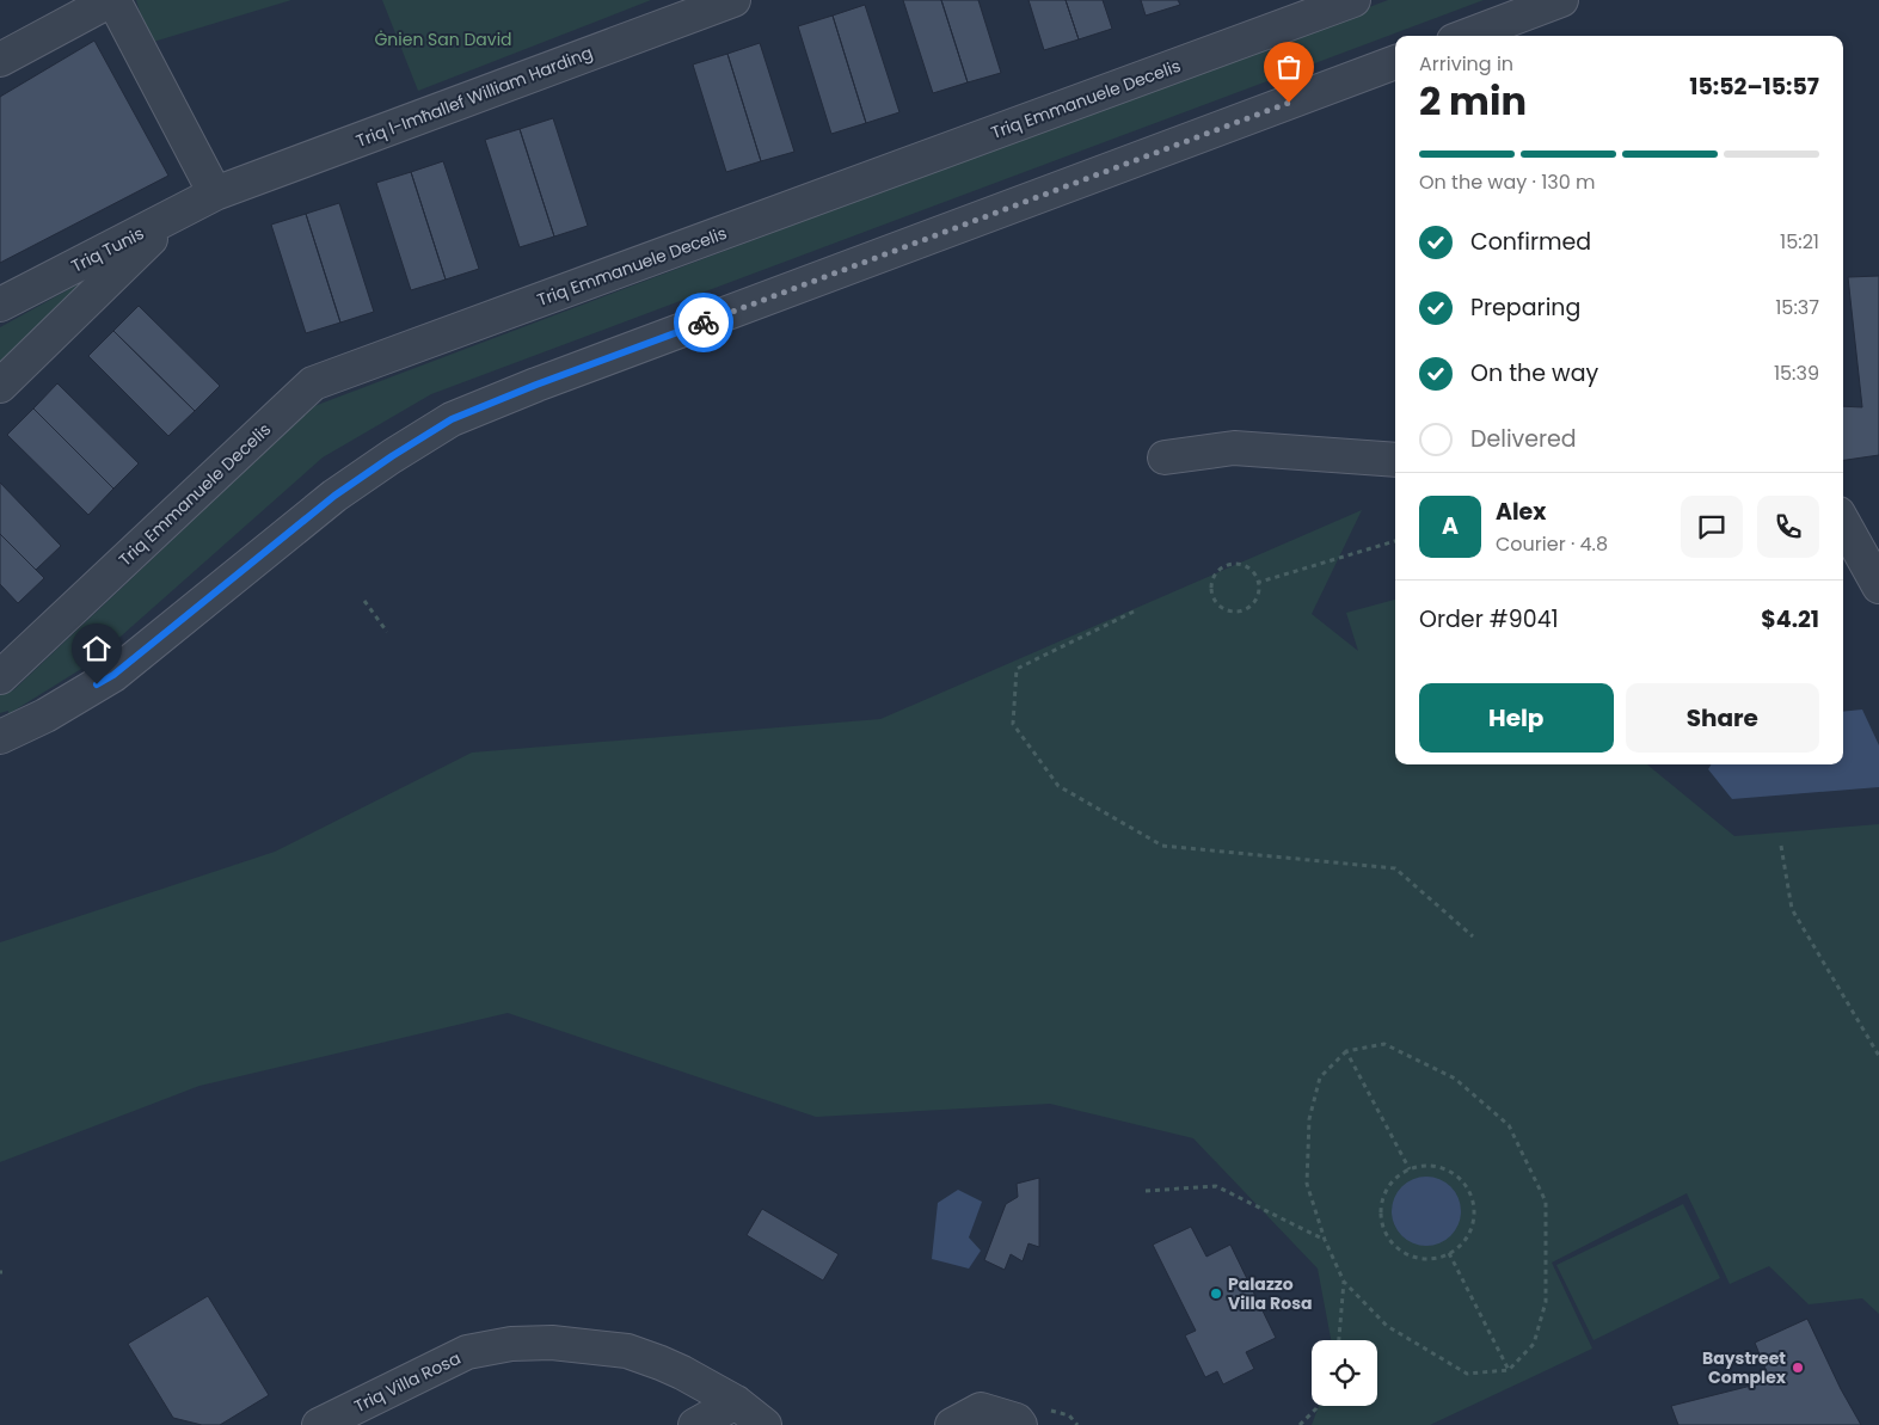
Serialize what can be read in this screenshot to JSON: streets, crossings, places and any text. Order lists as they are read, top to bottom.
{
  "streets": {
    "street": [
      "Triq l-Imħallef William Harding",
      "Triq Emmanuele Decelis",
      "Triq Tunis",
      "Triq Villa Rosa"
    ]
  },
  "crossings": [
    ["Triq l-Imħallef William Harding", "Triq Tunis"]
  ],
  "parks": ["Ġnien San David"],
  "places": ["Palazzo Villa Rosa", "Baystreet Complex"],
  "page": {
    "heading": ["2 min", "Arriving in", "15:52–15:57"],
    "panel": [
      "Alex",
      "Courier · 4.8",
      "Order #9041",
      "$4.21"
    ],
    "bar": "On the way · 130 m",
    "list": [
      ["Confirmed", "15:21"],
      ["Preparing", "15:37"],
      ["On the way", "15:39"],
      "Delivered"
    ],
    "round": "A",
    "buttons": ["Help", "Share"]
  }
}
